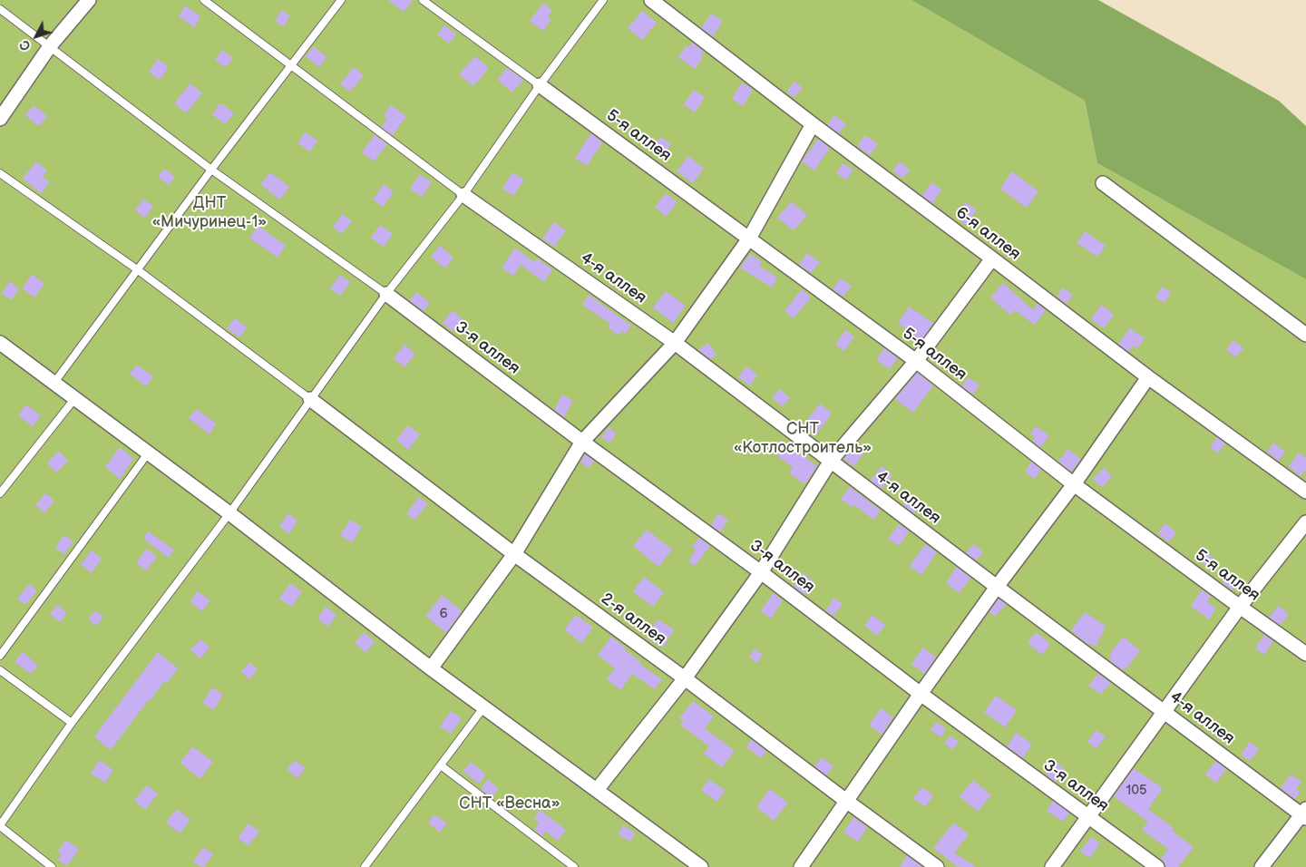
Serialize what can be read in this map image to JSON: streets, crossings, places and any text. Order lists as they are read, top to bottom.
{
  "streets": {
    "street": [
      "5-я аллея",
      "6-я аллея",
      "4-я аллея",
      "3-я аллея",
      "2-я аллея"
    ]
  },
  "parks": ["ДНТ «Мичуринец-1»", "СНТ «Котлостроитель»", "СНТ «Весна»"],
  "house_numbers": ["6", "105"],
  "north": "bottom left"
}
